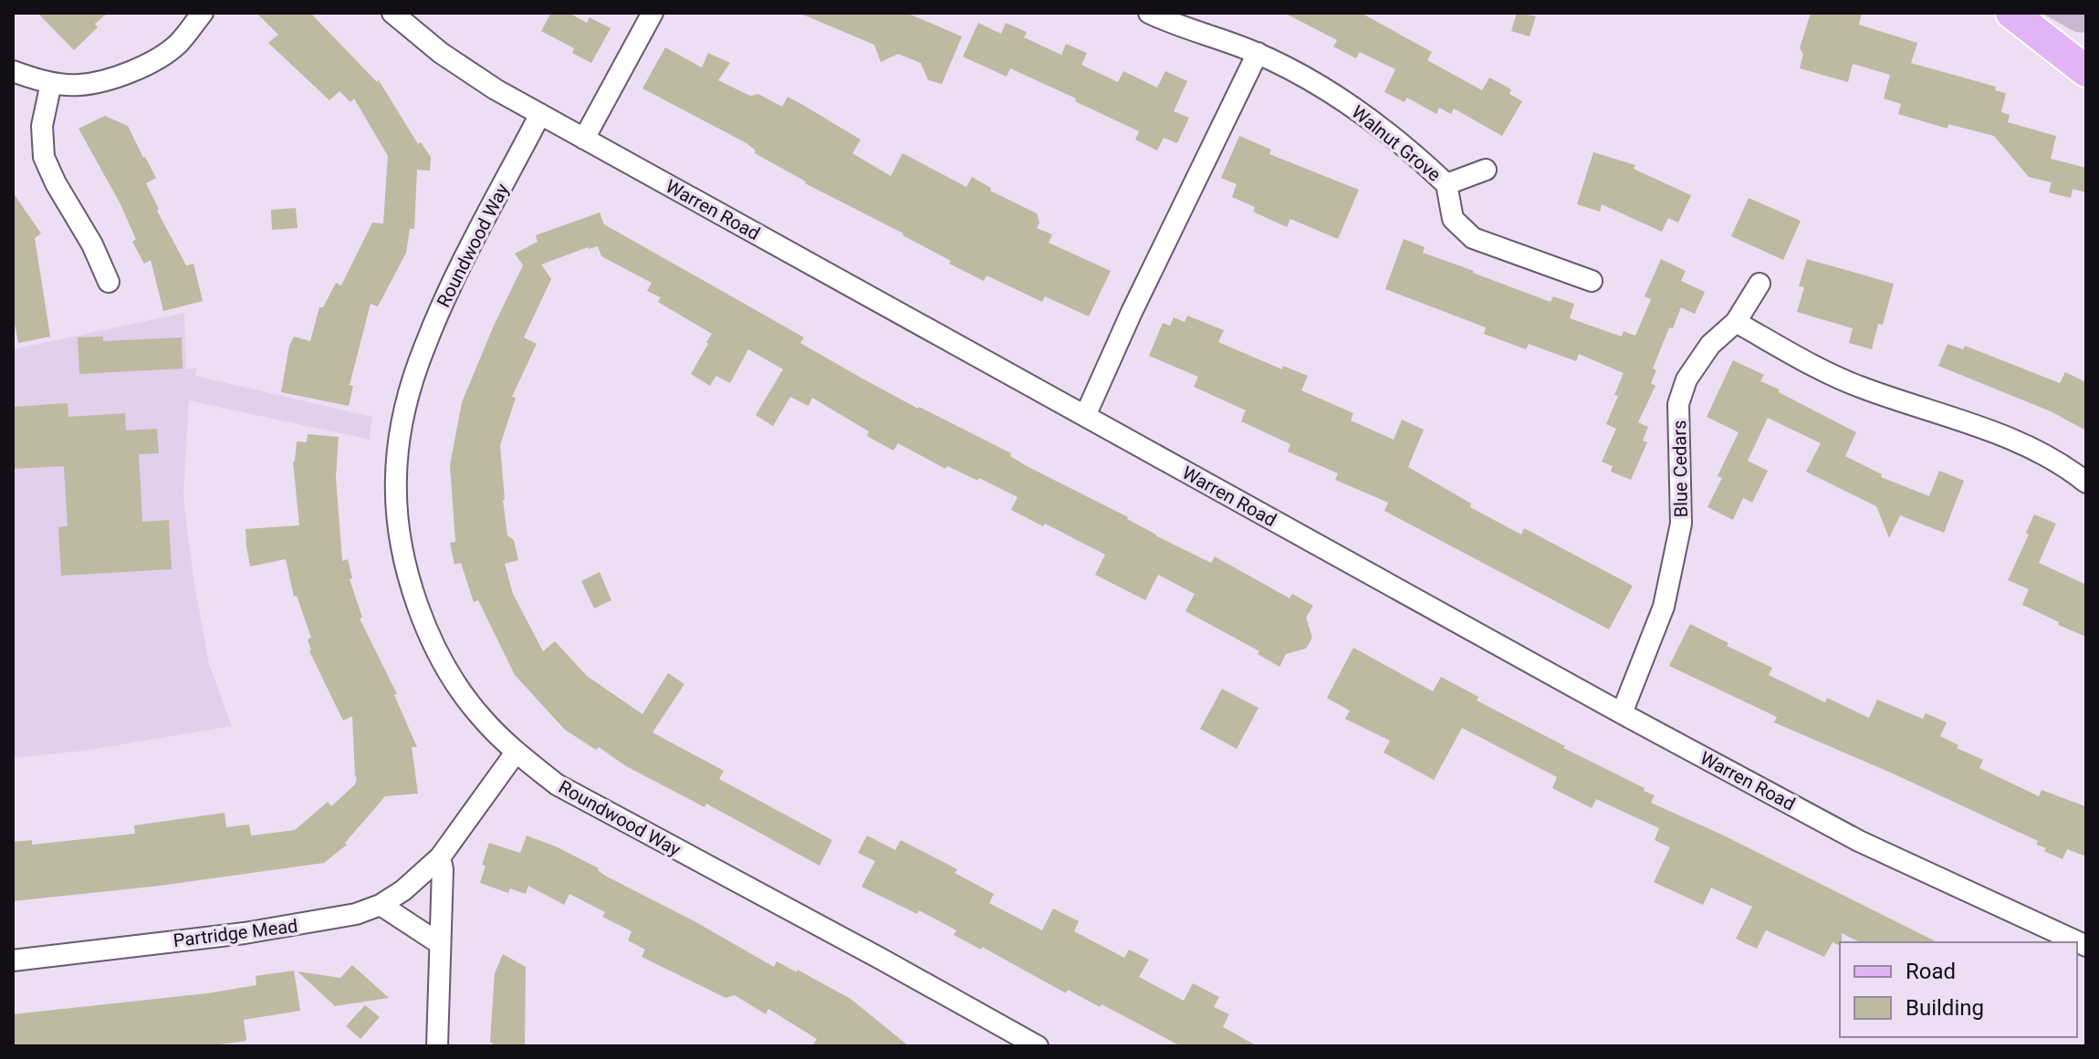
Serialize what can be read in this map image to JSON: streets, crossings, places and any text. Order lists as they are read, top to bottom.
{
  "streets": {
    "street": [
      "Walnut Grove",
      "Warren Road",
      "Roundwood Way",
      "Blue Cedars",
      "Partridge Mead"
    ]
  },
  "crossings": [
    ["Warren Road", "Roundwood Way"],
    ["Warren Road", "Blue Cedars"],
    ["Roundwood Way", "Partridge Mead"]
  ],
  "legend": ["Road", "Building"]
}
